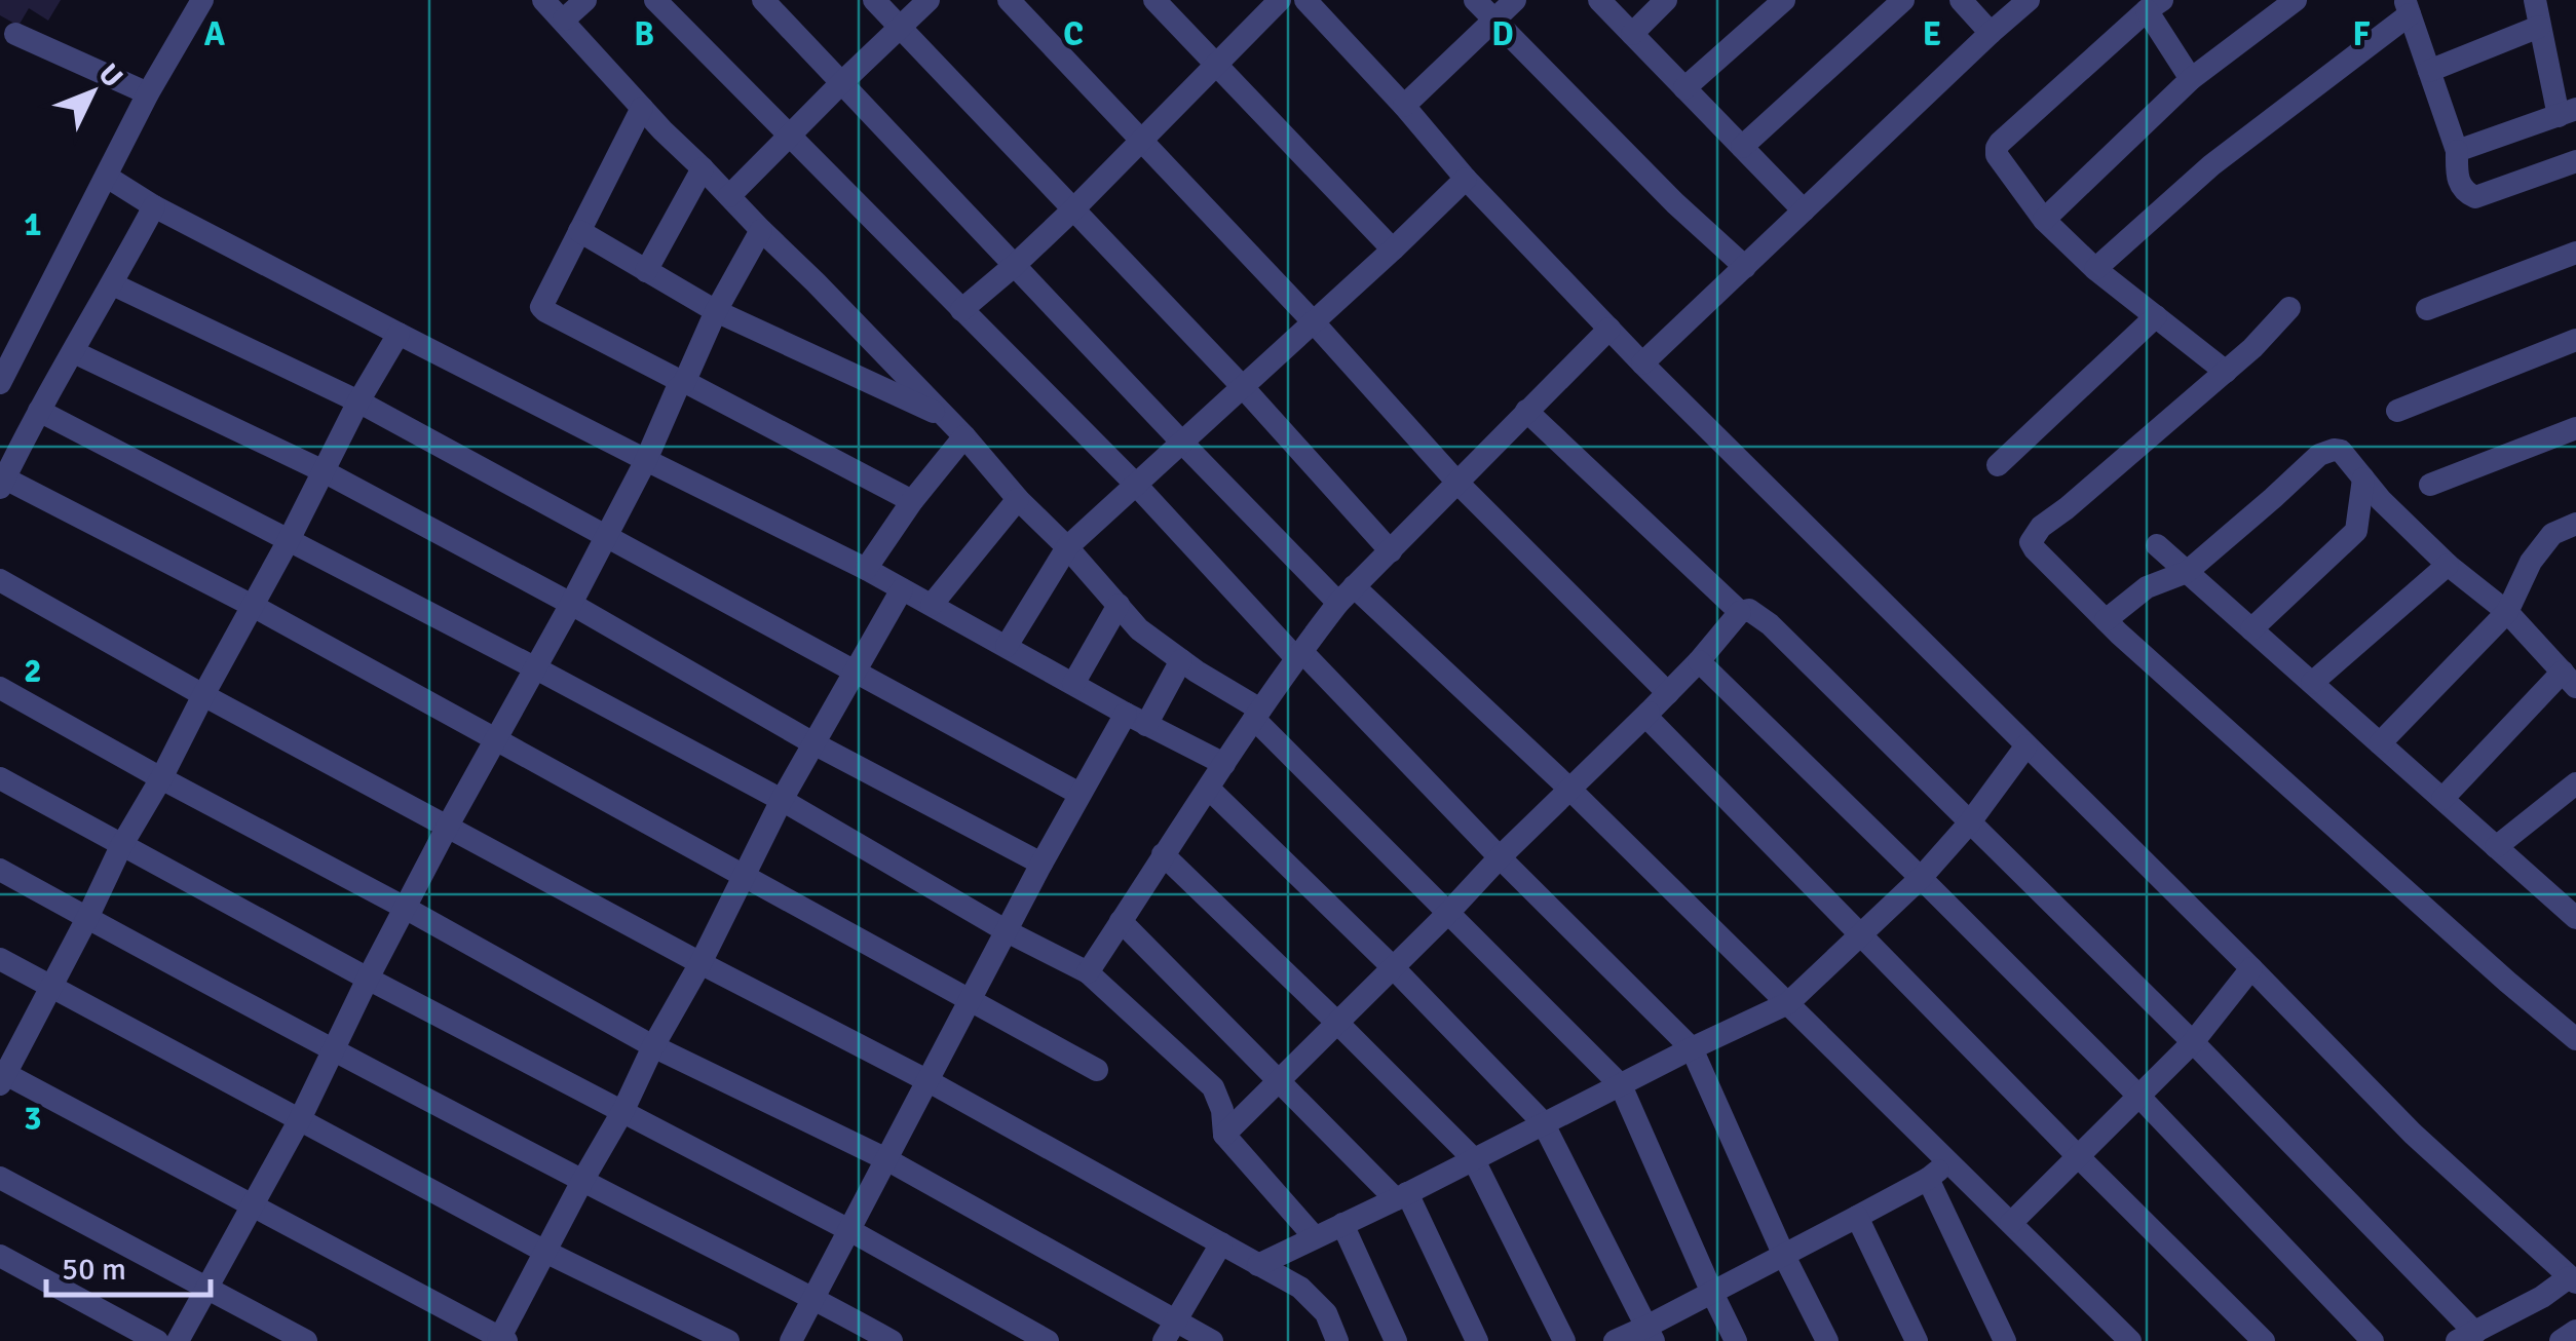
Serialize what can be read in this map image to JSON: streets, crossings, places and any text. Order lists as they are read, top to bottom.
{
  "scale_bar": "50 m",
  "north": "top right",
  "grid": {
    "columns": [
      "A",
      "B",
      "C",
      "D",
      "E",
      "F"
    ],
    "rows": ["1", "2", "3"]
  }
}
